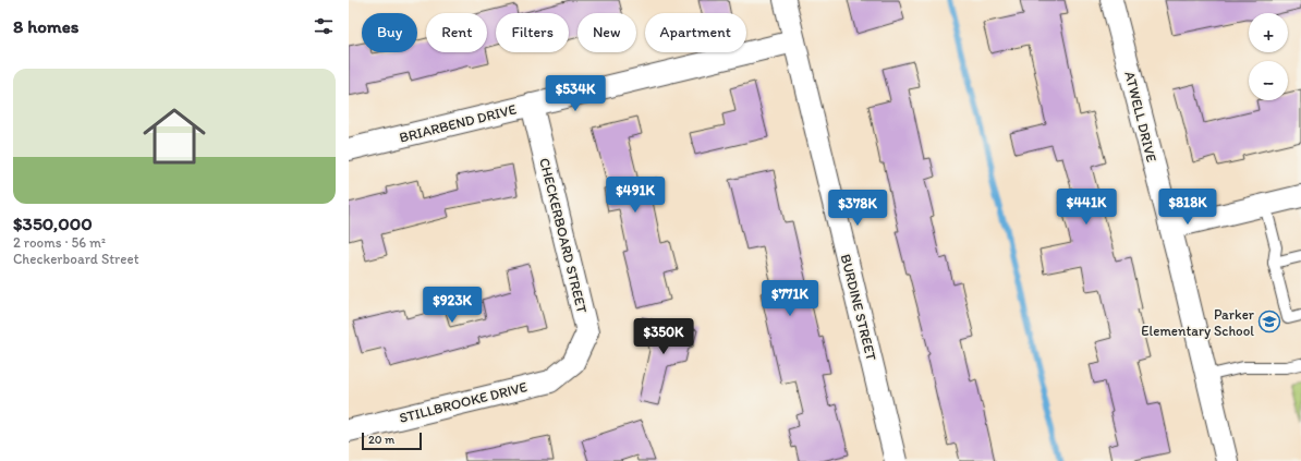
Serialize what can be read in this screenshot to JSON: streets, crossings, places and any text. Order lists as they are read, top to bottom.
{
  "streets": {
    "street": [
      "ATWELL DRIVE",
      "BRIARBEND DRIVE",
      "CHECKERBOARD STREET",
      "BURDINE STREET",
      "STILLBROOKE DRIVE"
    ]
  },
  "crossings": [
    ["BRIARBEND DRIVE", "CHECKERBOARD STREET"],
    ["BRIARBEND DRIVE", "BURDINE STREET"],
    ["CHECKERBOARD STREET", "STILLBROOKE DRIVE"]
  ],
  "places": {
    "school or university": ["Parker Elementary School"]
  },
  "scale_bar": "20 m",
  "page": {
    "heading": "8 homes",
    "map_buttons": ["+", "−"],
    "chip": [
      "Buy",
      "Rent",
      "Filters",
      "New",
      "Apartment"
    ],
    "list": [
      {
        "name": "$350,000",
        "note": "2 rooms · 56 m² · Checkerboard Street"
      }
    ],
    "price": [
      "$534K",
      "$491K",
      "$441K",
      "$818K",
      "$378K",
      "$771K",
      "$923K",
      "$350K"
    ],
    "scale": "20 m"
  }
}
